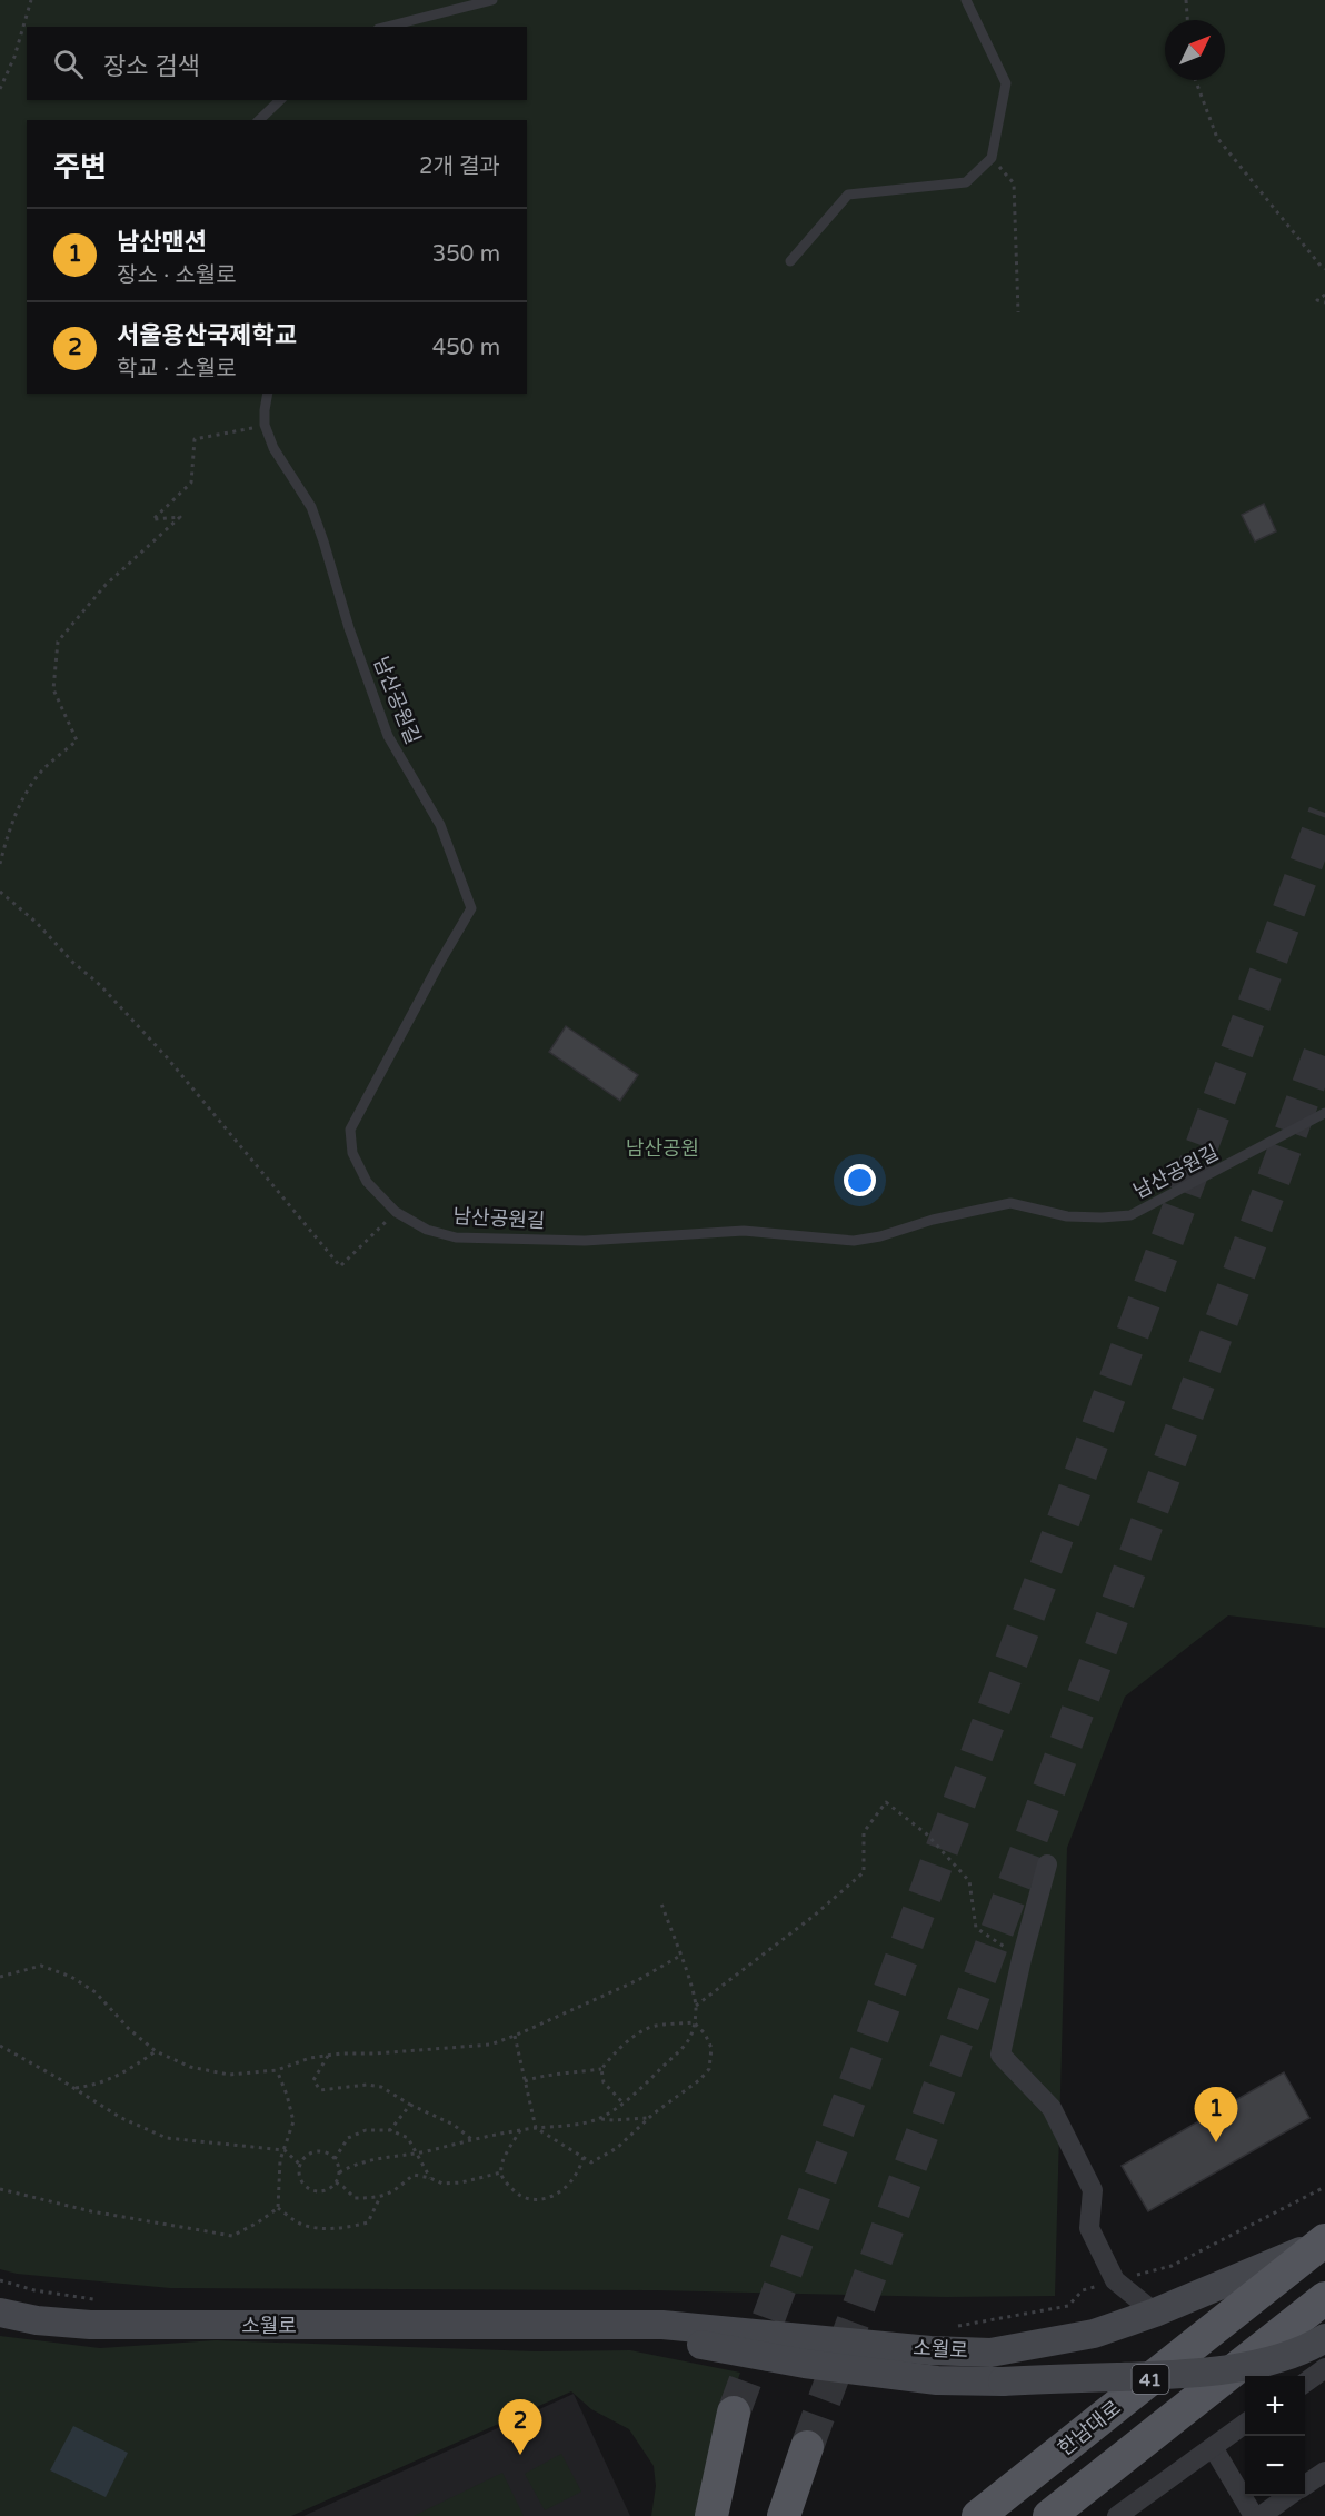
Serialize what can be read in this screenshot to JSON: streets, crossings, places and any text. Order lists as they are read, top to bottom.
{
  "streets": {
    "main road": ["소월로", "41", "한남대로"],
    "lane": ["남산공원길"]
  },
  "crossings": [
    ["소월로", "한남대로"]
  ],
  "parks": ["남산공원"],
  "north": "top right",
  "page": {
    "search": "장소 검색",
    "heading": ["주변", "2개 결과"],
    "list": [
      {
        "mark": "1",
        "name": "남산맨션",
        "note": "장소 · 소월로",
        "value": "350 m"
      },
      {
        "mark": "2",
        "name": "서울용산국제학교",
        "note": "학교 · 소월로",
        "value": "450 m"
      }
    ],
    "pins": ["1", "2"],
    "map_buttons": ["+", "−"]
  }
}
